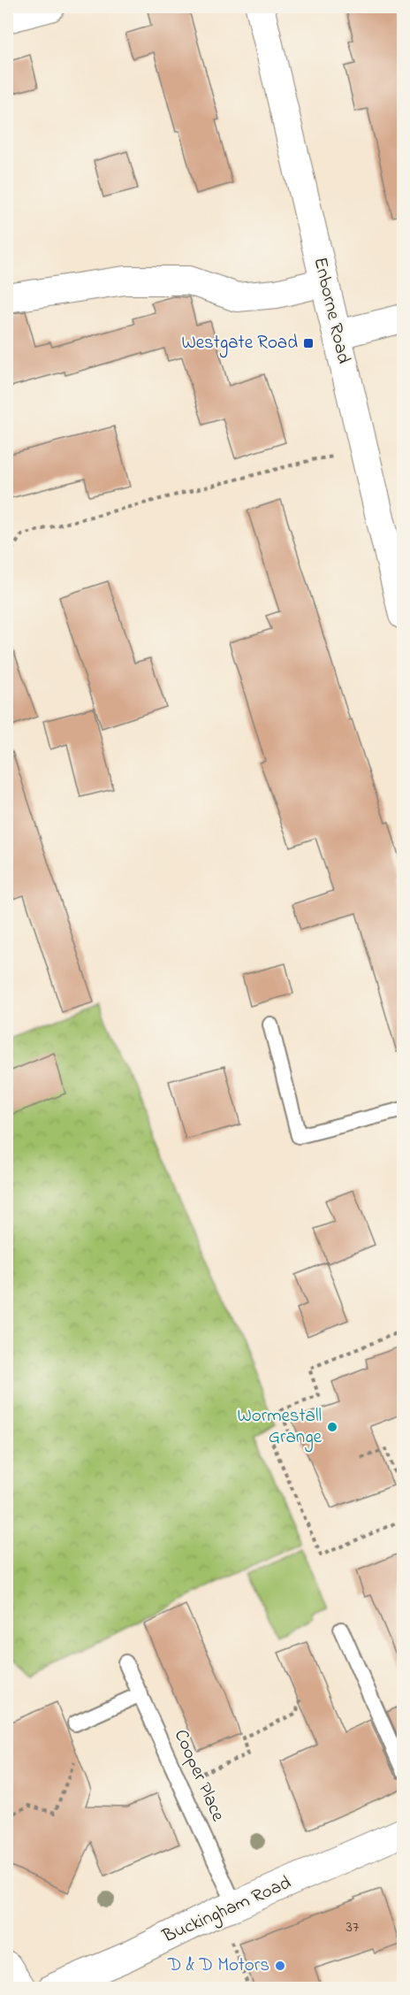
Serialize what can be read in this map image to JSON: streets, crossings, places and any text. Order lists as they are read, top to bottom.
{
  "streets": {
    "street": ["Enborne Road", "Buckingham Road"],
    "lane": ["Cooper Place"]
  },
  "crossings": [
    ["Cooper Place", "Buckingham Road"]
  ],
  "places": {
    "transit": ["Westgate Road"],
    "other": ["Wormestall Grange", "D & D Motors"]
  },
  "house_numbers": ["37"]
}
